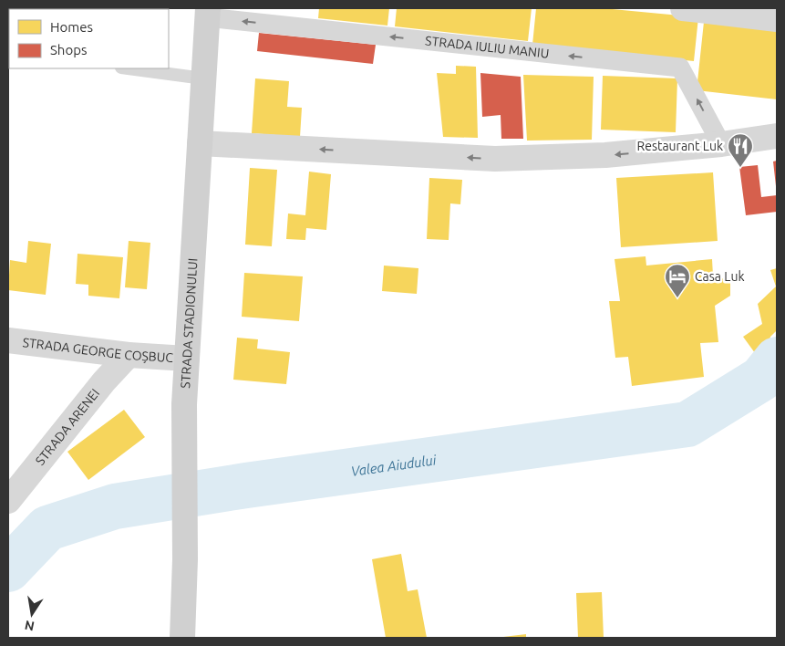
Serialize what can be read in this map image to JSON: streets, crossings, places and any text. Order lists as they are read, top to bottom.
{
  "streets": {
    "main road": ["STRADA STADIONULUI"],
    "street": ["STRADA IULIU MANIU", "STRADA GEORGE COȘBUC", "STRADA ARENEI"]
  },
  "crossings": [
    ["STRADA IULIU MANIU", "STRADA STADIONULUI"],
    ["STRADA STADIONULUI", "STRADA GEORGE COȘBUC"],
    ["STRADA GEORGE COȘBUC", "STRADA ARENEI"]
  ],
  "water": ["Valea Aiudului"],
  "places": {
    "restaurant": ["Restaurant Luk"],
    "hotel": ["Casa Luk"]
  },
  "legend": ["Homes", "Shops"],
  "north": "bottom"
}
